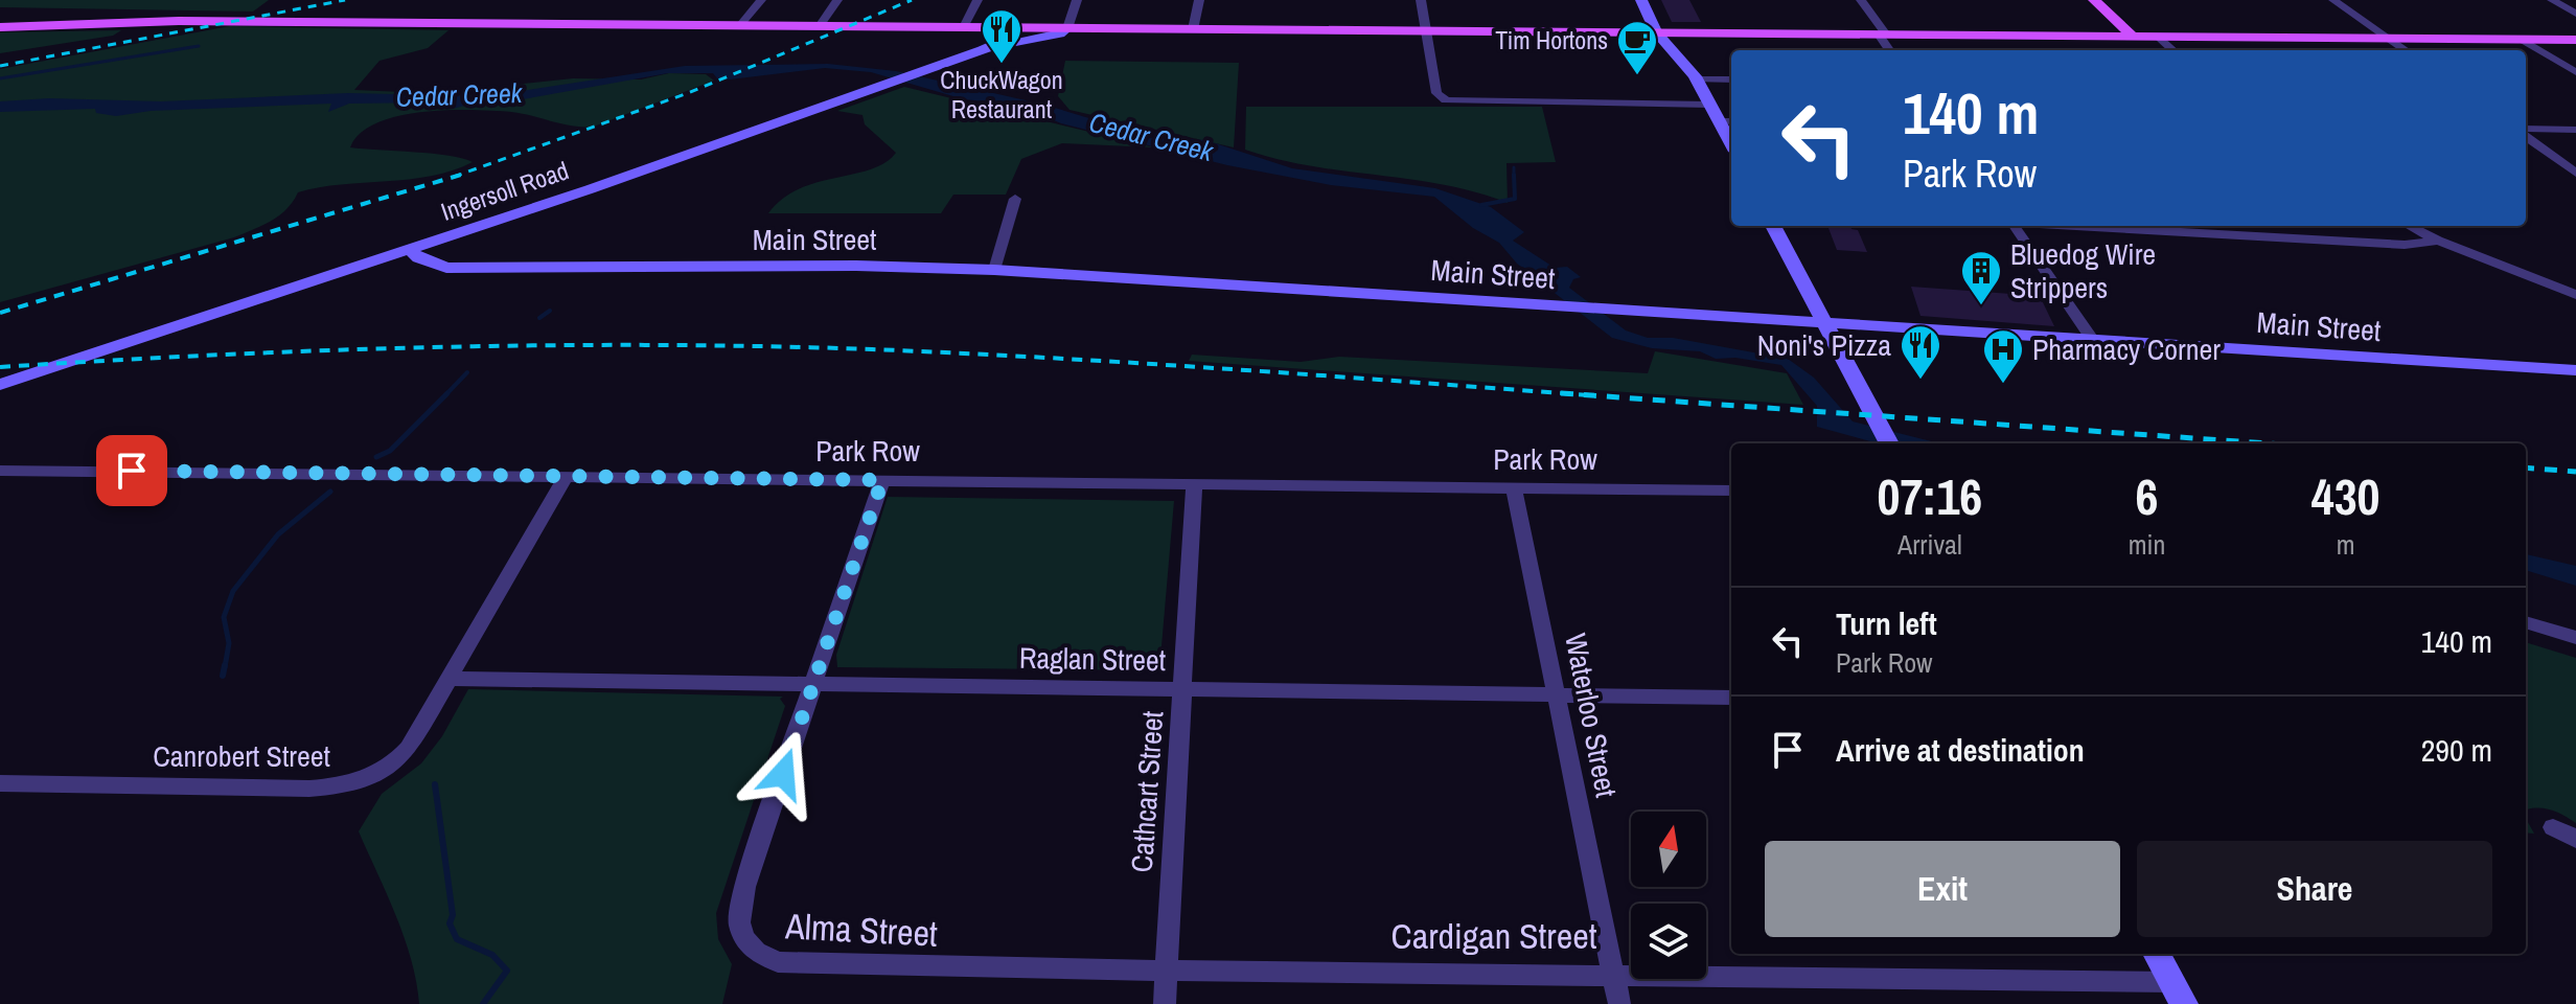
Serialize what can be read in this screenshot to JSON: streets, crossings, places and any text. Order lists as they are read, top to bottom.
{
  "streets": {
    "main road": ["Ingersoll Road", "Main Street"],
    "street": [
      "Park Row",
      "Raglan Street",
      "Waterloo Street",
      "Canrobert Street",
      "Cathcart Street",
      "Alma Street",
      "Cardigan Street"
    ]
  },
  "crossings": [
    ["Ingersoll Road", "Main Street"],
    ["Park Row", "Waterloo Street"],
    ["Park Row", "Canrobert Street"],
    ["Park Row", "Cathcart Street"],
    ["Park Row", "Alma Street"],
    ["Raglan Street", "Waterloo Street"],
    ["Raglan Street", "Canrobert Street"],
    ["Raglan Street", "Cathcart Street"],
    ["Raglan Street", "Alma Street"],
    ["Waterloo Street", "Cardigan Street"],
    ["Cathcart Street", "Alma Street"],
    ["Cathcart Street", "Cardigan Street"],
    ["Alma Street", "Cardigan Street"]
  ],
  "water": ["Cedar Creek"],
  "places": {
    "restaurant": ["ChuckWagon Restaurant", "Noni's Pizza"],
    "cafe": ["Tim Hortons"],
    "building": ["Bluedog Wire Strippers"],
    "hospital": ["Pharmacy Corner"]
  },
  "north": "top",
  "page": {
    "turn": ["140 m", "Park Row"],
    "eta": [
      "07:16",
      "Arrival",
      "6",
      "min",
      "430",
      "m"
    ],
    "list": [
      {
        "name": "Turn left",
        "note": "Park Row",
        "value": "140 m"
      },
      {
        "name": "Arrive at destination",
        "value": "290 m"
      }
    ],
    "buttons": ["Exit", "Share"]
  }
}
